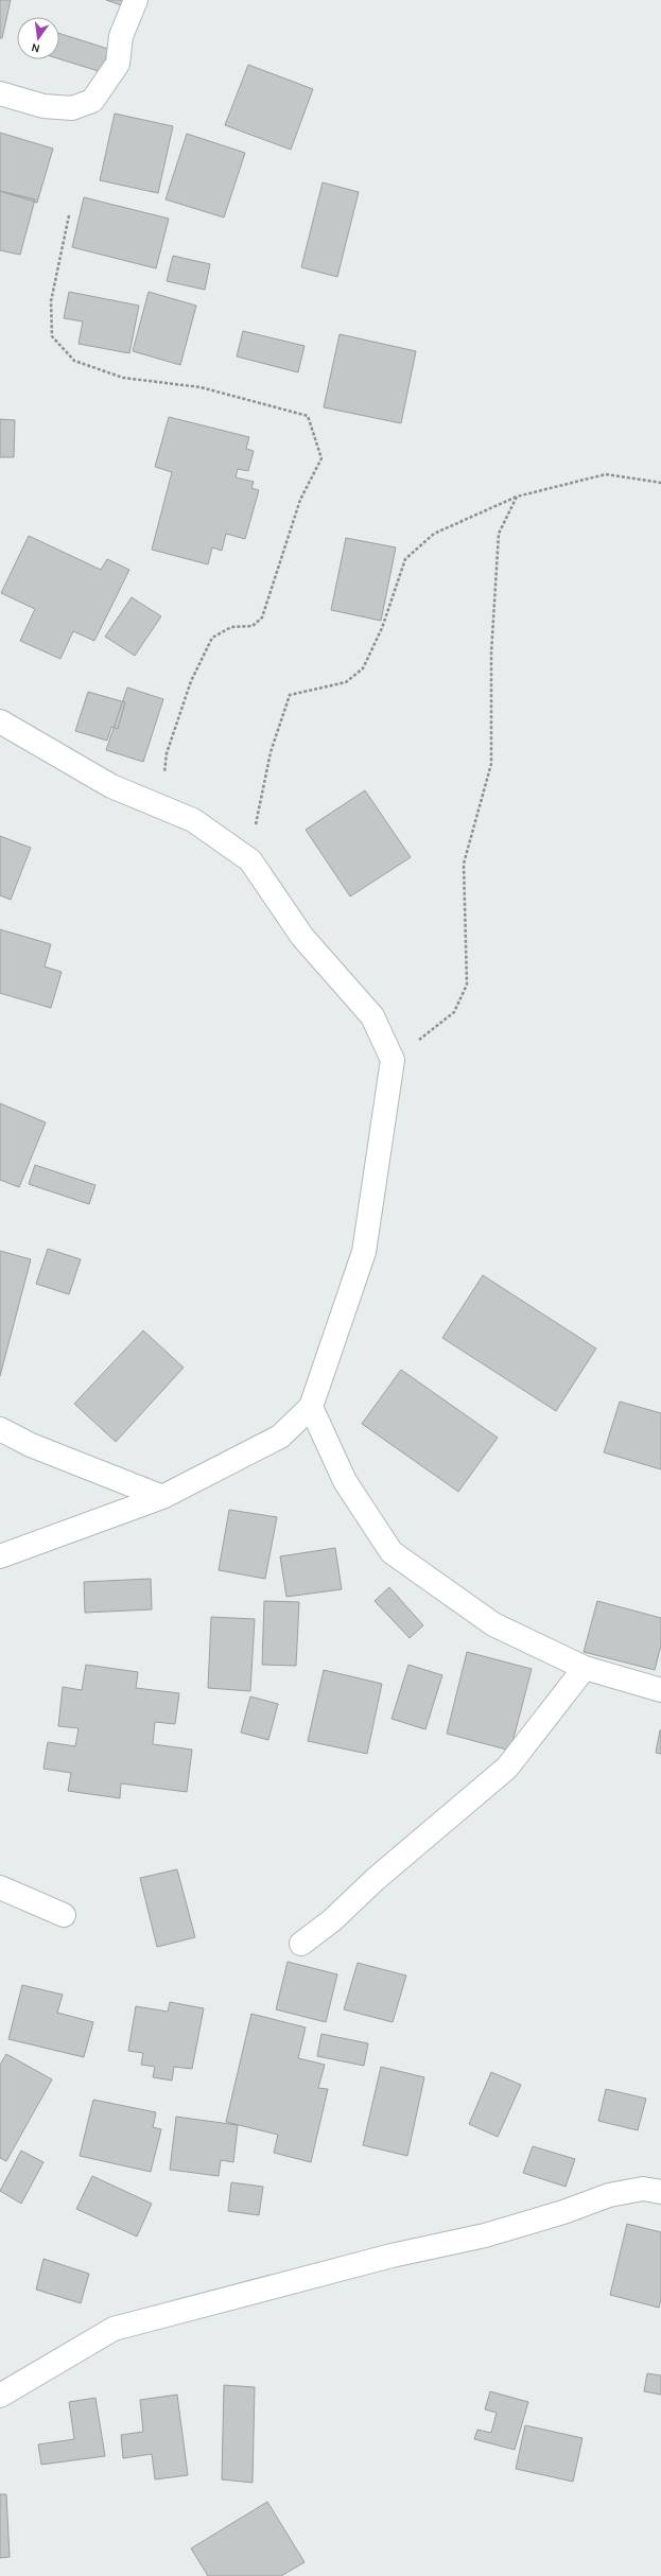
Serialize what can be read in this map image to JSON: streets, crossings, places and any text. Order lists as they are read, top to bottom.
{
  "north": "bottom"
}
